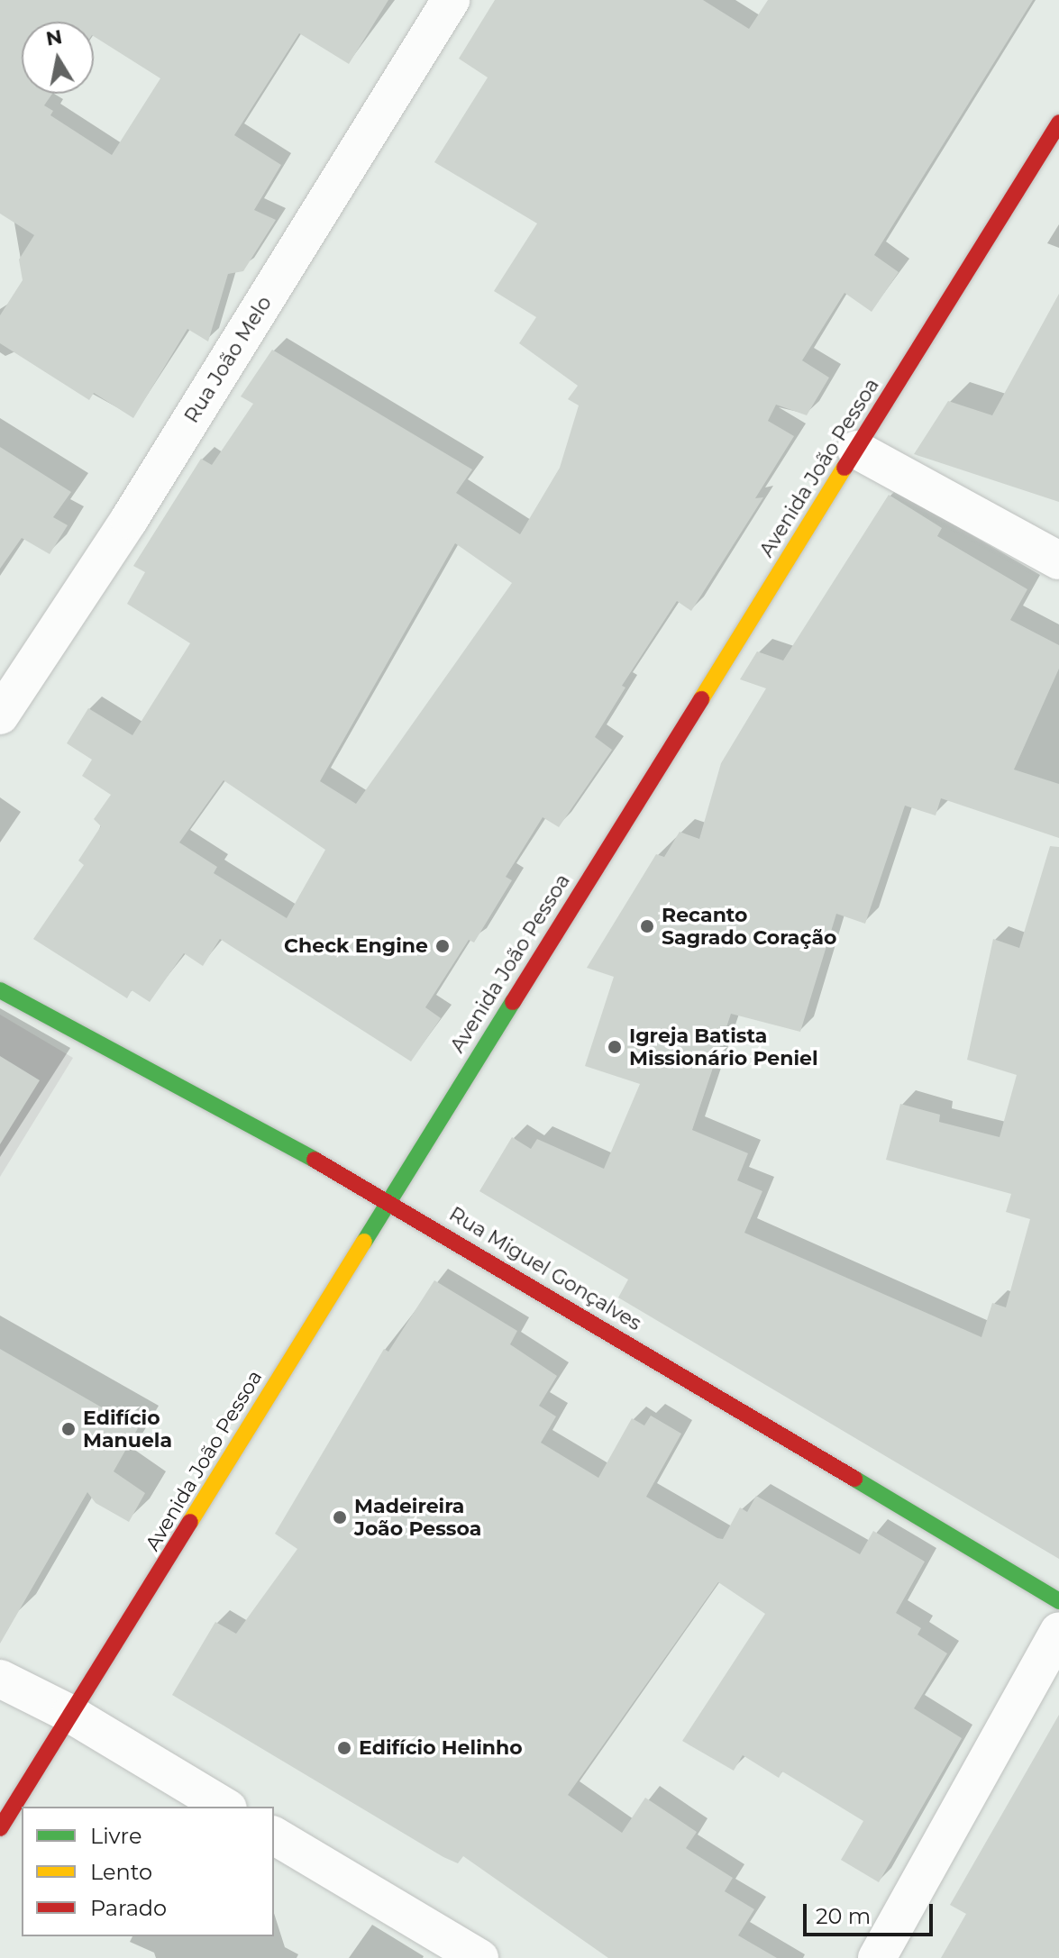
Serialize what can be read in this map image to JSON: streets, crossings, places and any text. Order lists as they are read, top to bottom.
{
  "streets": {
    "main road": ["Avenida João Pessoa", "Rua Miguel Gonçalves"],
    "street": ["Rua João Melo"]
  },
  "crossings": [
    ["Avenida João Pessoa", "Rua Miguel Gonçalves"]
  ],
  "places": [
    "Recanto Sagrado Coração",
    "Check Engine",
    "Igreja Batista Missionário Peniel",
    "Edifício Manuela",
    "Madeireira João Pessoa",
    "Edifício Helinho"
  ],
  "legend": ["Livre", "Lento", "Parado"],
  "scale_bar": "20 m",
  "north": "top"
}
